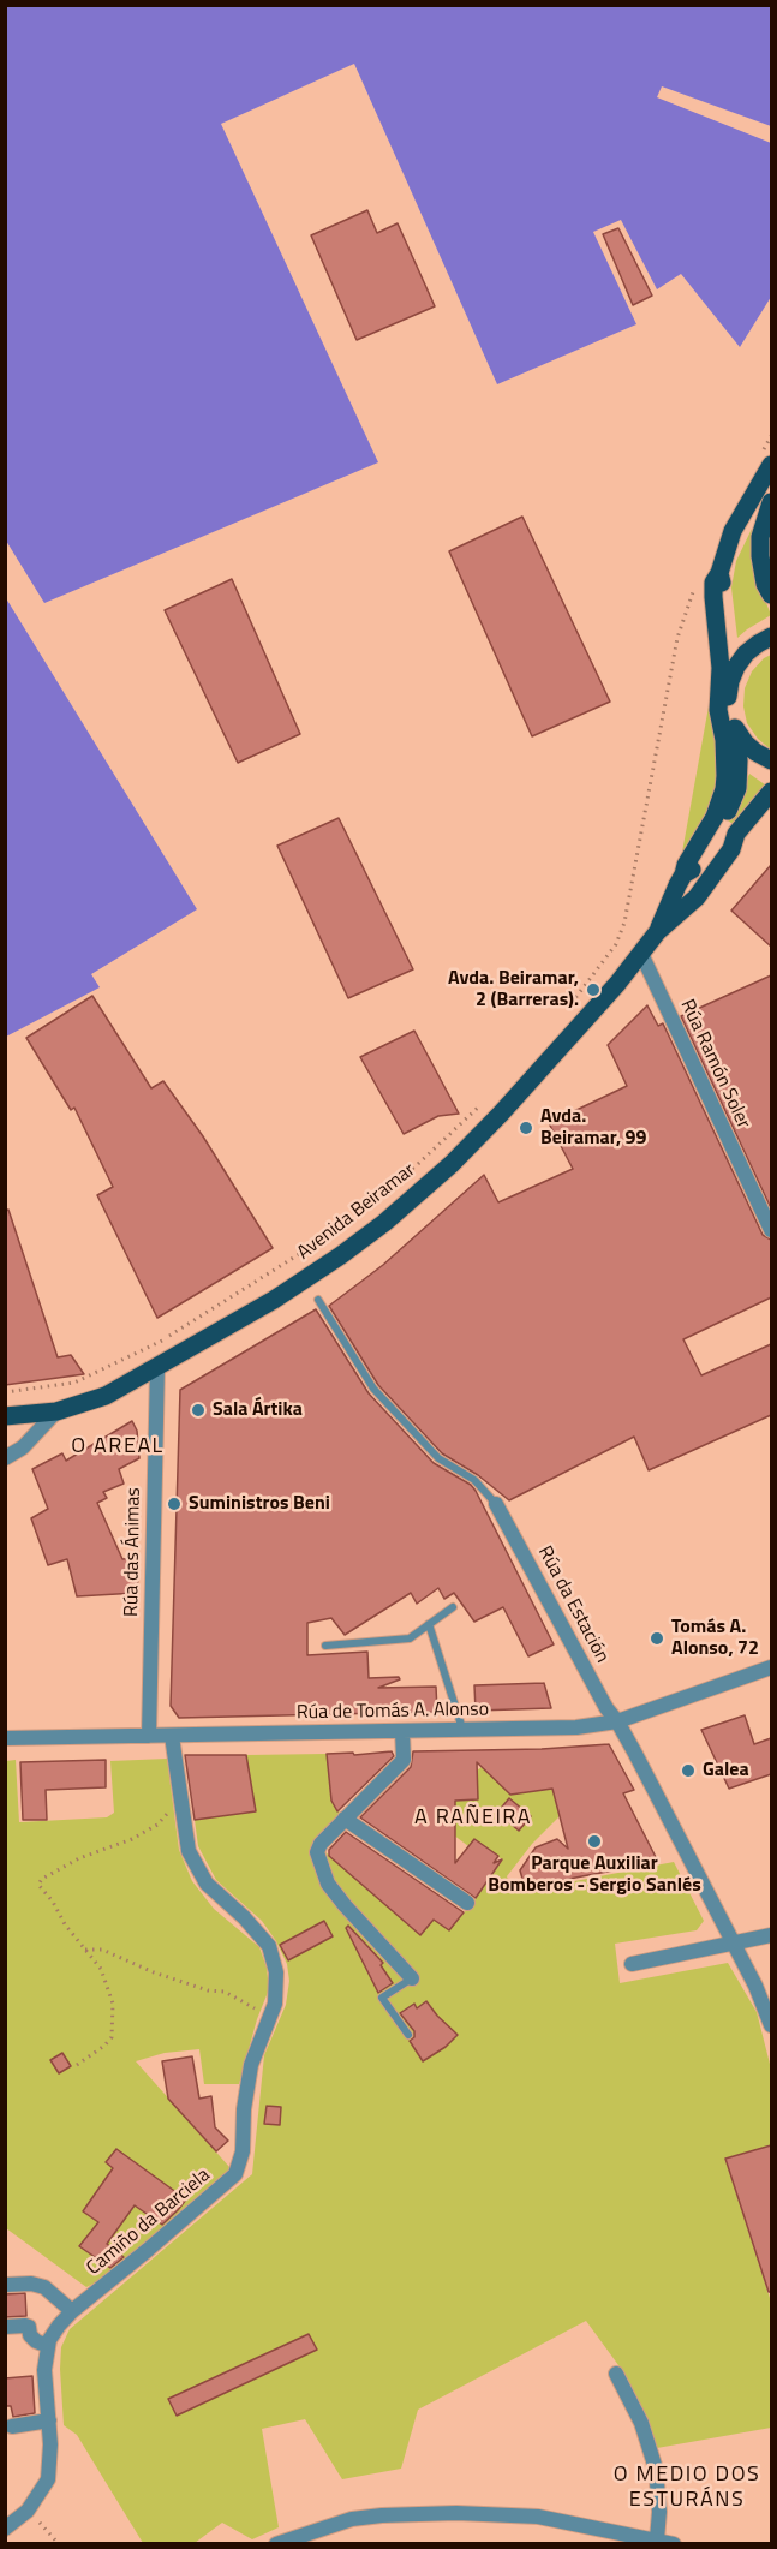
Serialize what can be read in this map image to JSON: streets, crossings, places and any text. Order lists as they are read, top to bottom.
{
  "streets": {
    "main road": ["Avenida Beiramar"],
    "street": [
      "Rúa Ramón Soler",
      "Rúa das Ánimas",
      "Rúa da Estación",
      "Rúa de Tomás A. Alonso",
      "Camiño da Barciela"
    ]
  },
  "crossings": [
    ["Rúa Ramón Soler", "Avenida Beiramar"],
    ["Avenida Beiramar", "Rúa das Ánimas"],
    ["Rúa das Ánimas", "Rúa de Tomás A. Alonso"],
    ["Rúa da Estación", "Rúa de Tomás A. Alonso"],
    ["Rúa de Tomás A. Alonso", "Camiño da Barciela"]
  ],
  "districts": ["O AREAL", "A RAÑEIRA", "O MEDIO DOS ESTURÁNS"],
  "places": [
    "Avda. Beiramar, 2 (Barreras).",
    "Avda. Beiramar, 99",
    "Sala Ártika",
    "Suministros Beni",
    "Tomás A. Alonso, 72",
    "Galea",
    "Parque Auxiliar Bomberos - Sergio Sanlés"
  ]
}
